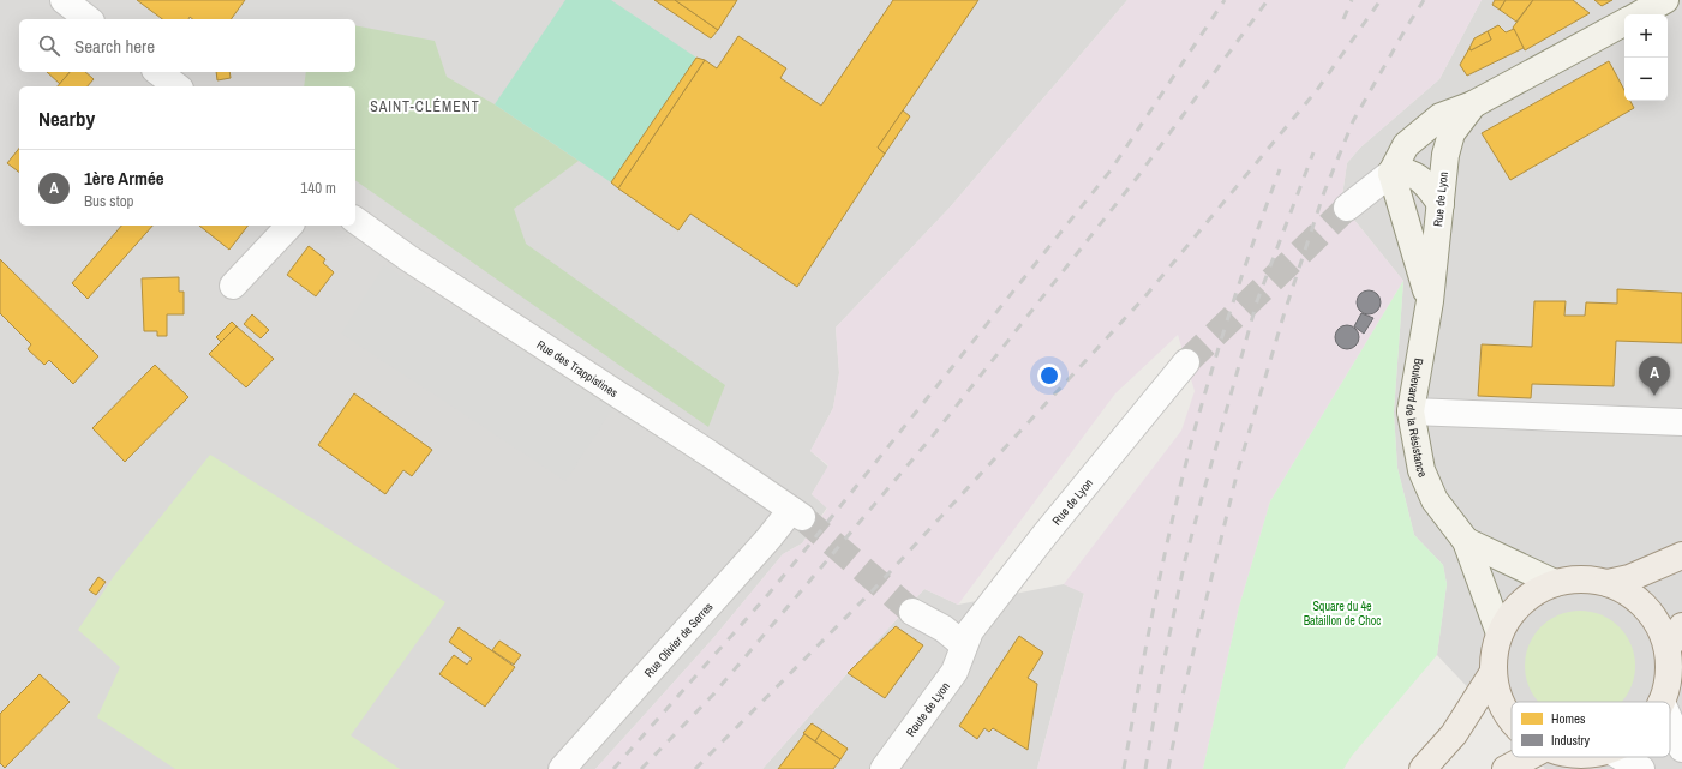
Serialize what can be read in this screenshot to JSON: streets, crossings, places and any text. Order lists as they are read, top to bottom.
{
  "streets": {
    "main road": ["Rue de Lyon", "Boulevard de la Résistance"],
    "street": ["Rue des Trappistines", "Rue Olivier de Serres", "Route de Lyon"]
  },
  "crossings": [
    ["Rue de Lyon", "Boulevard de la Résistance"],
    ["Rue de Lyon", "Route de Lyon"],
    ["Rue des Trappistines", "Rue Olivier de Serres"]
  ],
  "districts": ["SAINT-CLÉMENT"],
  "parks": ["Square du 4e Bataillon de Choc"],
  "legend": ["Homes", "Industry"],
  "page": {
    "map_buttons": ["+", "−"],
    "search": "Search here",
    "heading": "Nearby",
    "list": [
      {
        "mark": "A",
        "name": "1ère Armée",
        "note": "Bus stop",
        "value": "140 m"
      }
    ],
    "pins": "A"
  }
}
